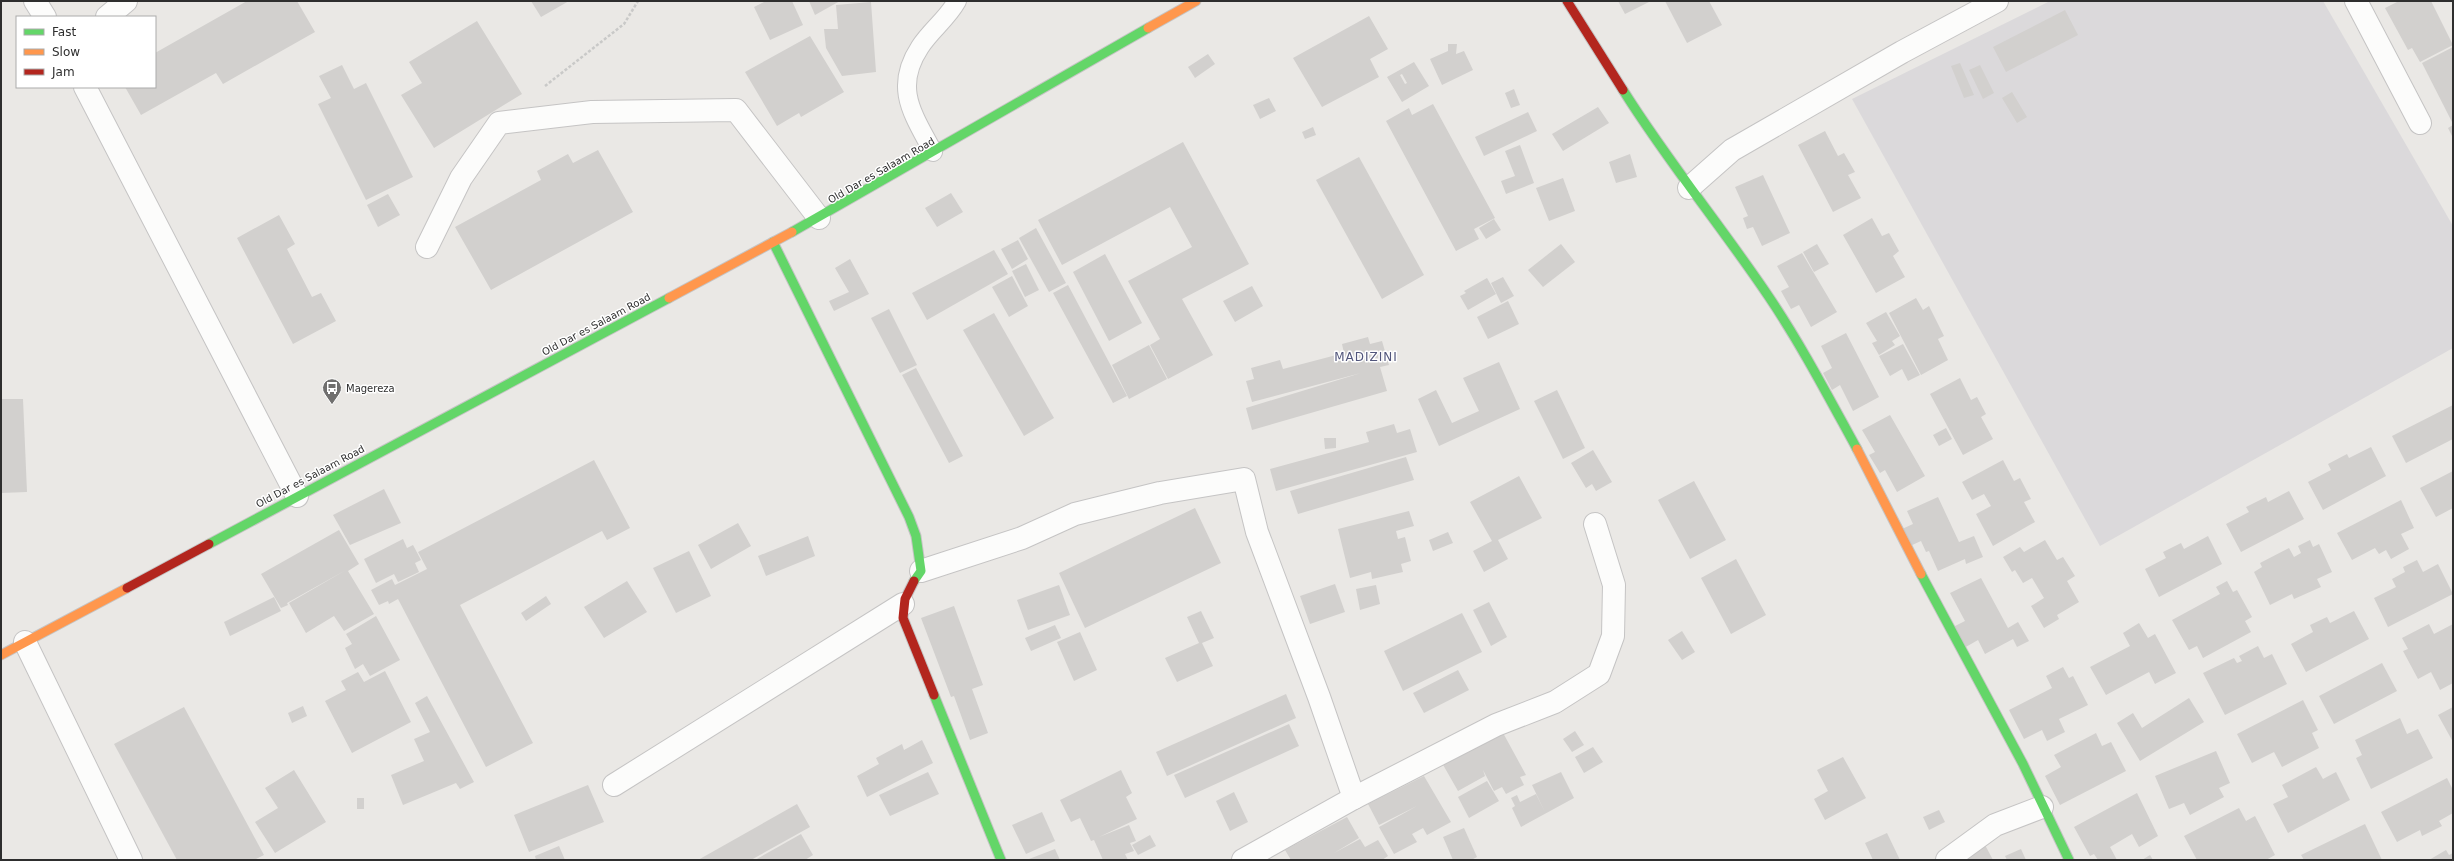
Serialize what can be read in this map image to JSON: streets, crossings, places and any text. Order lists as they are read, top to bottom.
{
  "streets": {
    "street": ["Old Dar es Salaam Road"]
  },
  "districts": ["MADIZINI"],
  "places": {
    "bus stop": ["Magereza"]
  },
  "legend": ["Fast", "Slow", "Jam"]
}
